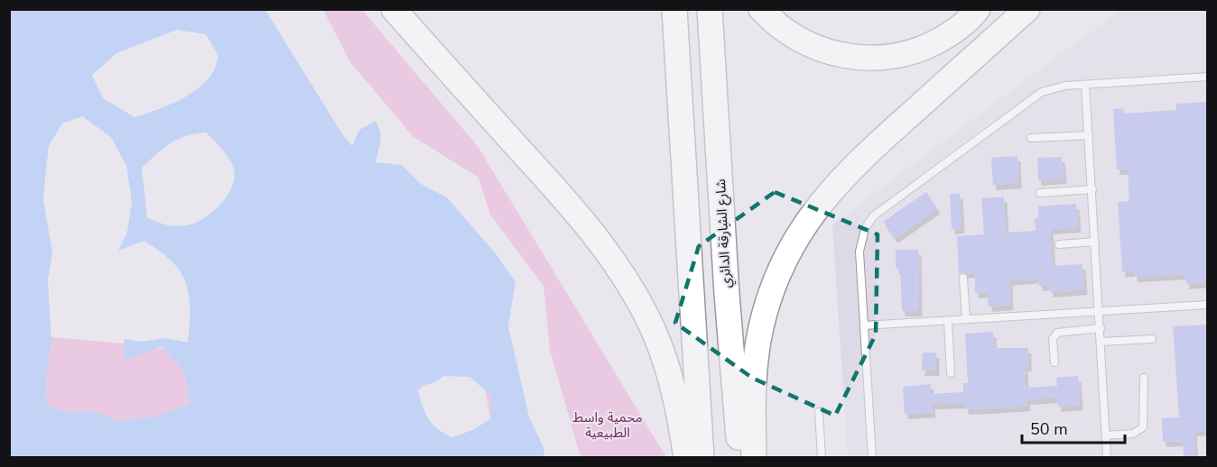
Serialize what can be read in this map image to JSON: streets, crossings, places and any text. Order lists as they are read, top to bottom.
{
  "streets": {
    "highway": ["شارع الشارقة الدائري"]
  },
  "parks": ["محمية واسط الطبيعية"],
  "scale_bar": "50 m"
}
